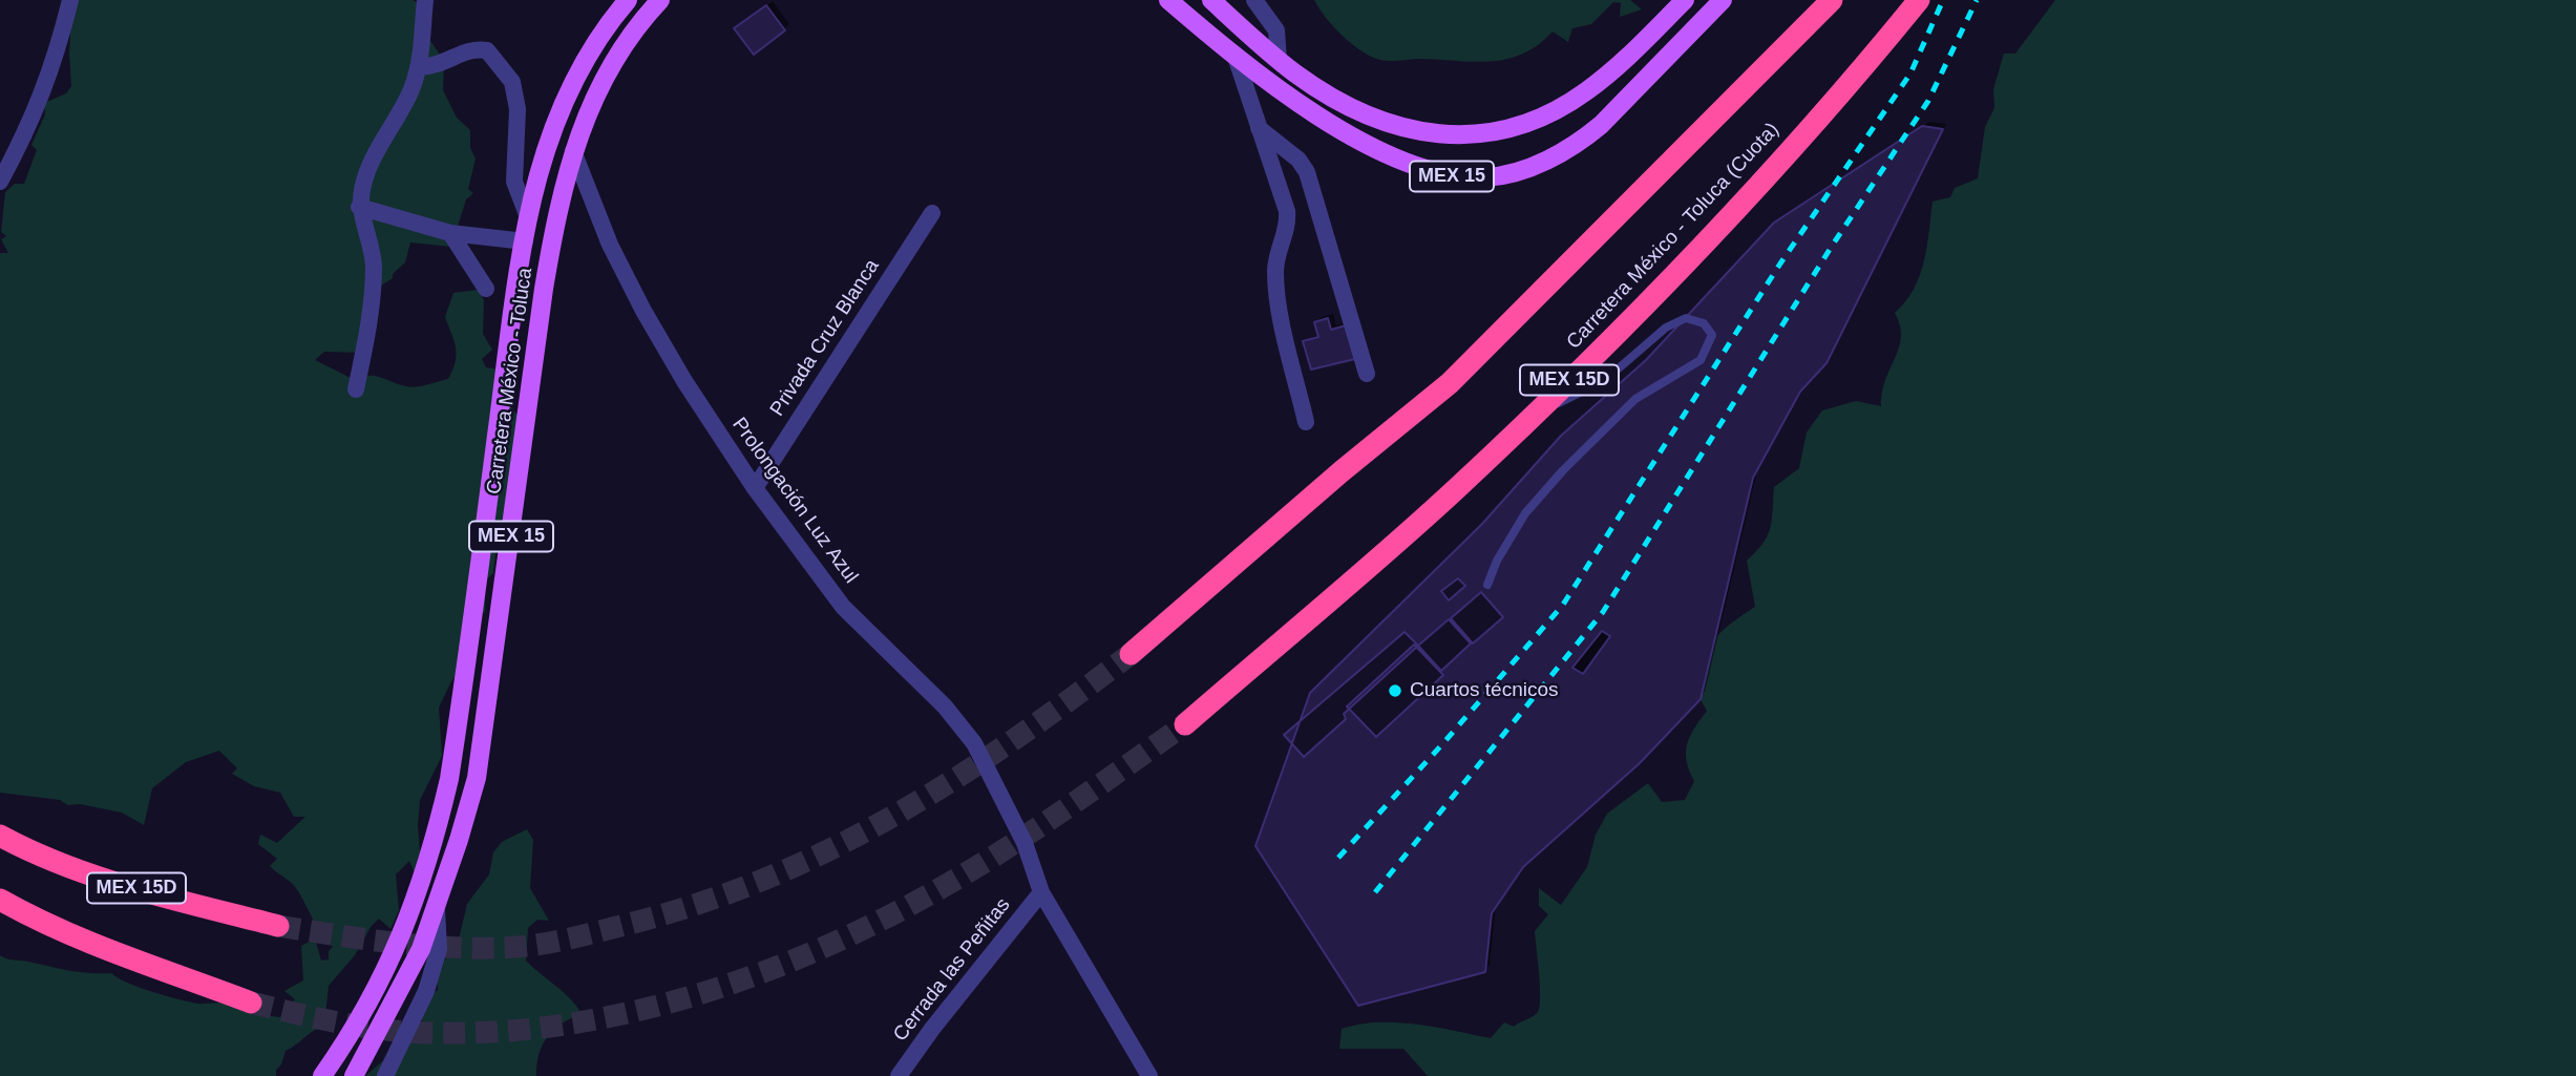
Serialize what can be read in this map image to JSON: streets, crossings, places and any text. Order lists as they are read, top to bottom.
{
  "streets": {
    "highway": ["Carretera México - Toluca (Cuota)", "MEX 15D"],
    "main road": ["MEX 15", "Carretera México - Toluca"],
    "street": ["Privada Cruz Blanca", "Prolongación Luz Azul", "Cerrada las Peñitas"]
  },
  "crossings": [
    ["Privada Cruz Blanca", "Prolongación Luz Azul"],
    ["Carretera México - Toluca", "Prolongación Luz Azul"],
    ["Prolongación Luz Azul", "Cerrada las Peñitas"]
  ],
  "places": ["Cuartos técnicos"]
}
